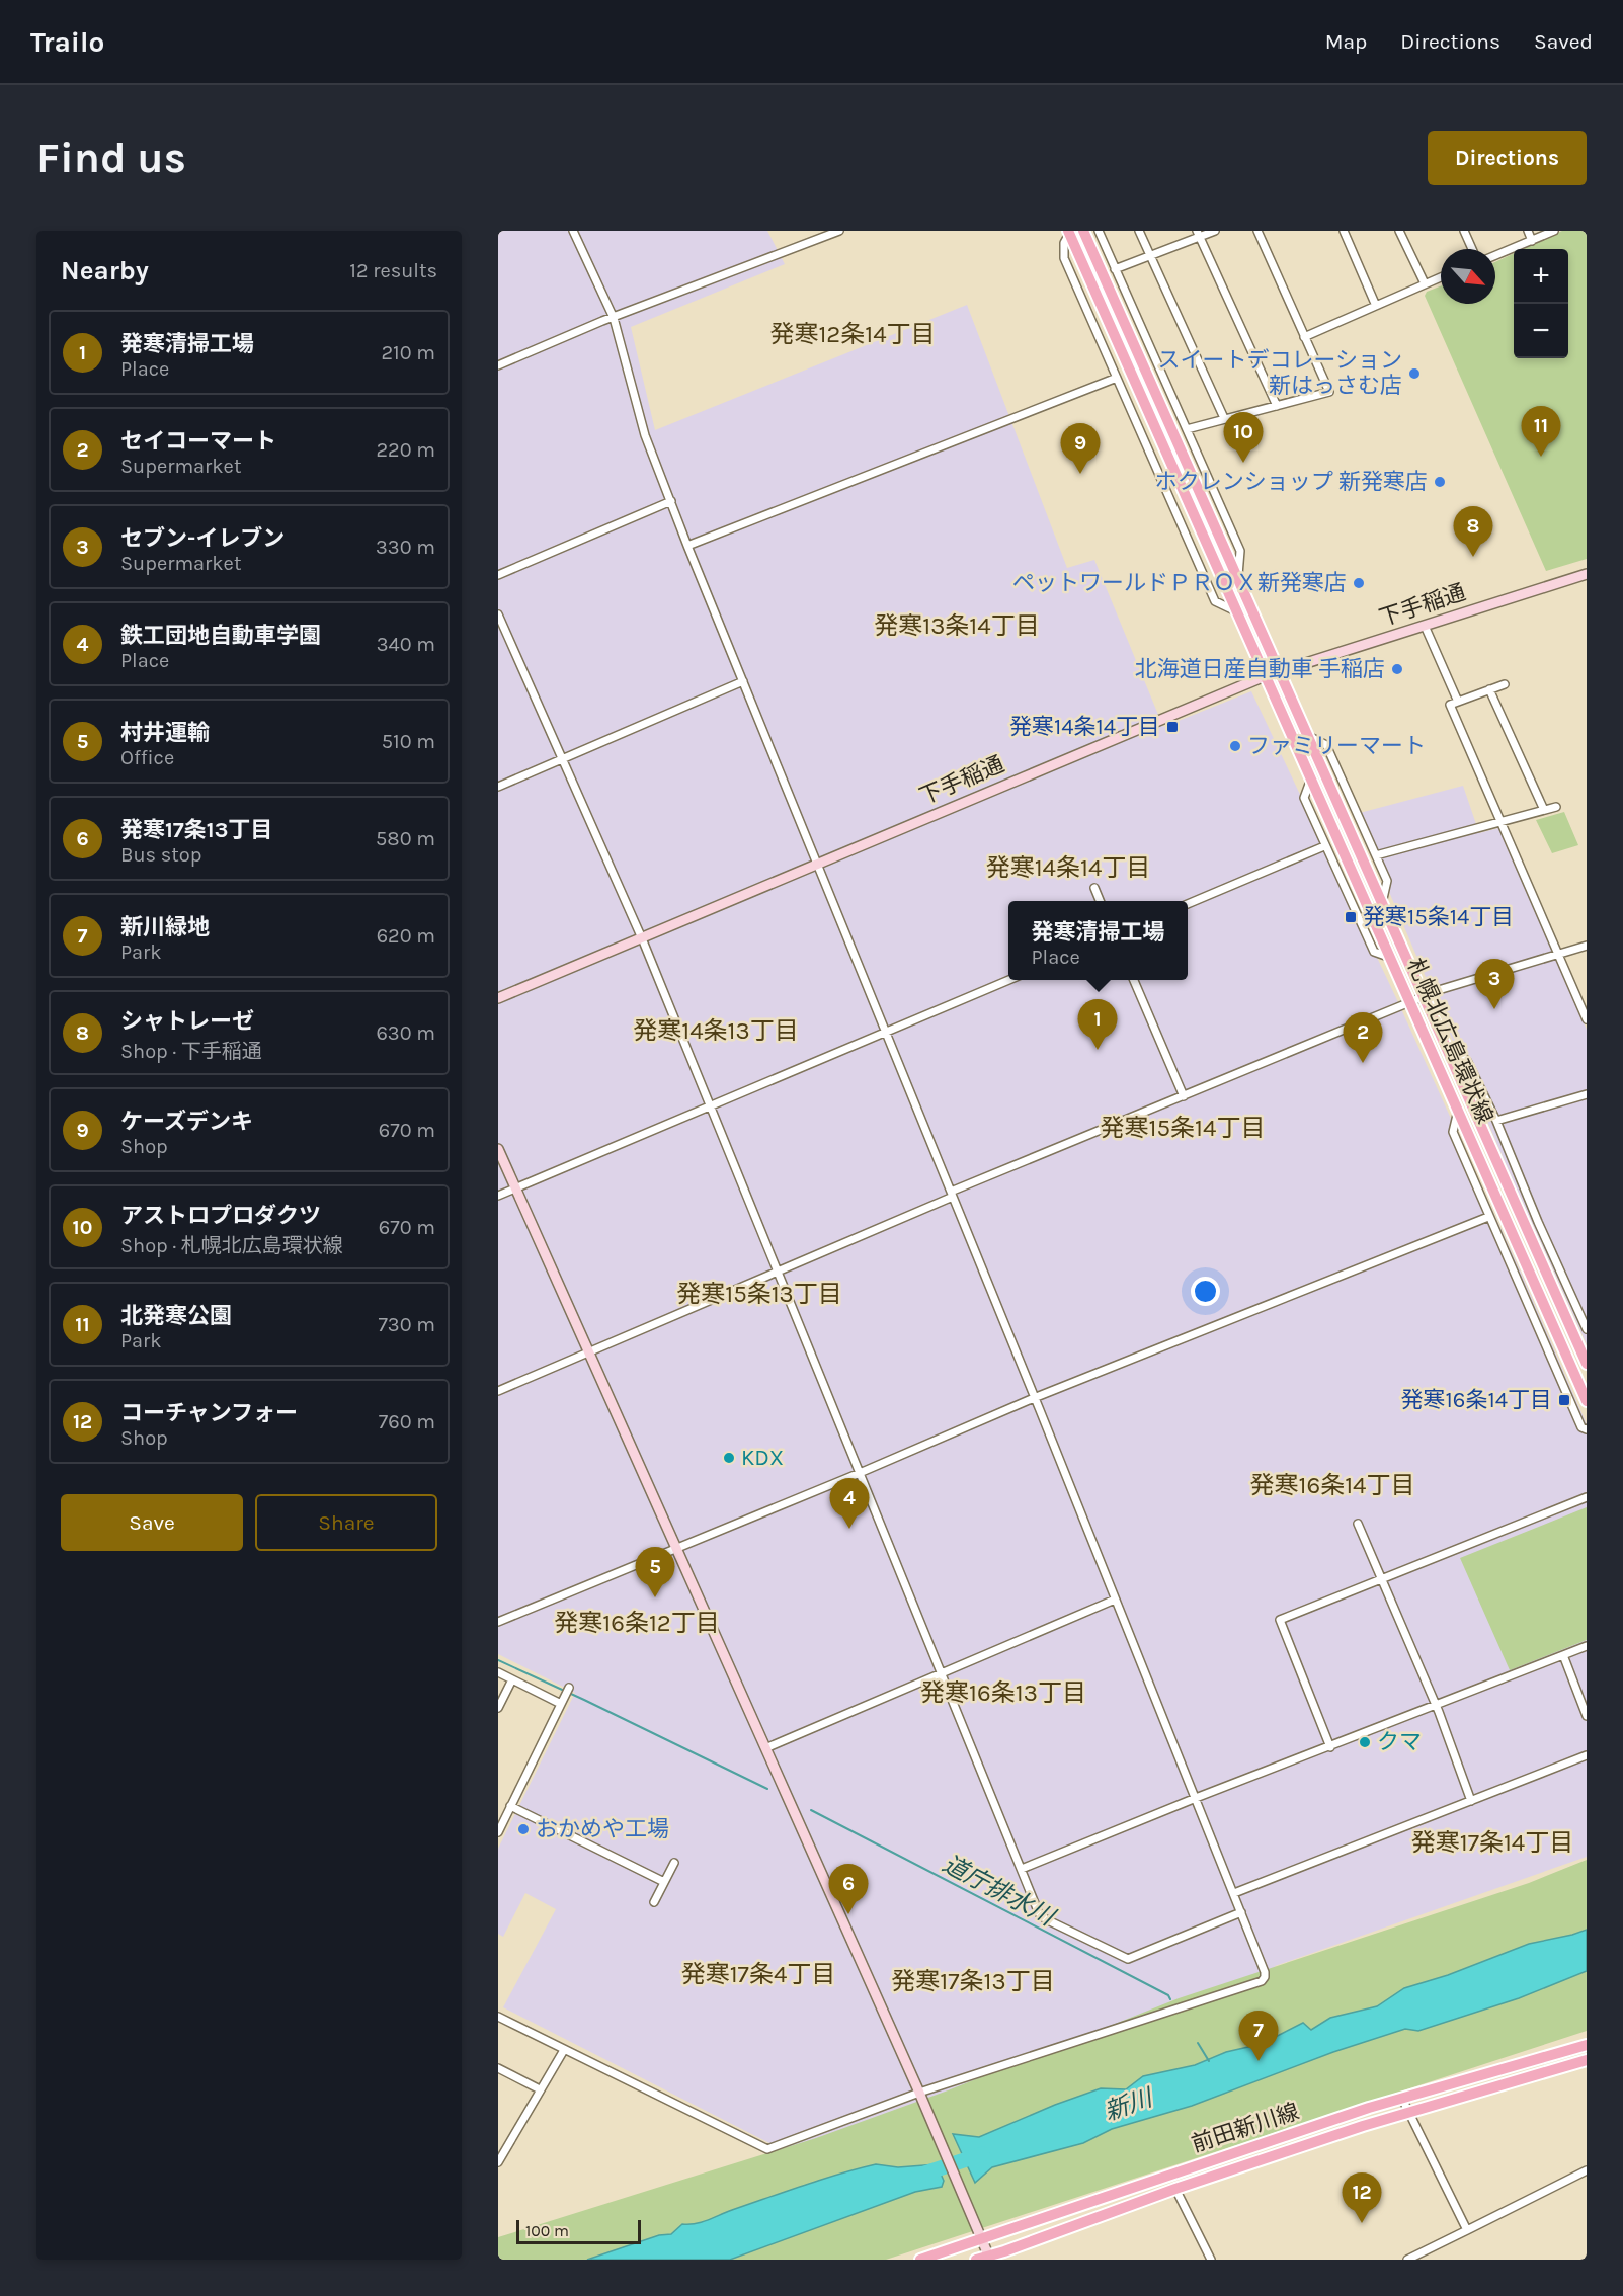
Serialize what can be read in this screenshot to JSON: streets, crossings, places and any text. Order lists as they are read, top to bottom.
{
  "streets": {
    "main road": ["札幌北広島環状線", "前田新川線"],
    "street": ["下手稲通"]
  },
  "crossings": [
    ["下手稲通", "札幌北広島環状線"]
  ],
  "districts": [
    "発寒12条14丁目",
    "発寒13条14丁目",
    "発寒14条14丁目",
    "発寒14条13丁目",
    "発寒15条14丁目",
    "発寒15条13丁目",
    "発寒16条14丁目",
    "発寒16条12丁目",
    "発寒16条13丁目",
    "発寒17条14丁目",
    "発寒17条4丁目",
    "発寒17条13丁目"
  ],
  "water": ["道庁排水川", "新川"],
  "places": {
    "other": [
      "スイートデコレーション 新はっさむ店",
      "ホクレンショップ 新発寒店",
      "ペットワールドＰＲＯＸ新発寒店",
      "北海道日産自動車 手稲店",
      "ファミリーマート",
      "KDX",
      "クマ",
      "おかめや工場"
    ],
    "transit": ["発寒14条14丁目", "発寒15条14丁目", "発寒16条14丁目"]
  },
  "scale_bar": "100 m",
  "north": "bottom right",
  "page": {
    "header": "Trailo",
    "nav": ["Map", "Directions", "Saved"],
    "buttons": [
      "Directions",
      ["Save", "Share"]
    ],
    "title": "Find us",
    "heading": ["Nearby", "12 results"],
    "map_buttons": ["+", "−"],
    "list": [
      {
        "mark": "1",
        "name": "発寒清掃工場",
        "note": "Place",
        "value": "210 m"
      },
      {
        "mark": "2",
        "name": "セイコーマート",
        "note": "Supermarket",
        "value": "220 m"
      },
      {
        "mark": "3",
        "name": "セブン-イレブン",
        "note": "Supermarket",
        "value": "330 m"
      },
      {
        "mark": "4",
        "name": "鉄工団地自動車学園",
        "note": "Place",
        "value": "340 m"
      },
      {
        "mark": "5",
        "name": "村井運輸",
        "note": "Office",
        "value": "510 m"
      },
      {
        "mark": "6",
        "name": "発寒17条13丁目",
        "note": "Bus stop",
        "value": "580 m"
      },
      {
        "mark": "7",
        "name": "新川緑地",
        "note": "Park",
        "value": "620 m"
      },
      {
        "mark": "8",
        "name": "シャトレーゼ",
        "note": "Shop · 下手稲通",
        "value": "630 m"
      },
      {
        "mark": "9",
        "name": "ケーズデンキ",
        "note": "Shop",
        "value": "670 m"
      },
      {
        "mark": "10",
        "name": "アストロプロダクツ",
        "note": "Shop · 札幌北広島環状線",
        "value": "670 m"
      },
      {
        "mark": "11",
        "name": "北発寒公園",
        "note": "Park",
        "value": "730 m"
      },
      {
        "mark": "12",
        "name": "コーチャンフォー",
        "note": "Shop",
        "value": "760 m"
      }
    ],
    "pins": [
      "11",
      "10",
      "9",
      "8",
      "3",
      "1",
      "2",
      "4",
      "5",
      "6",
      "7",
      "12"
    ],
    "popup": ["発寒清掃工場", "Place"],
    "scale": "100 m"
  }
}
